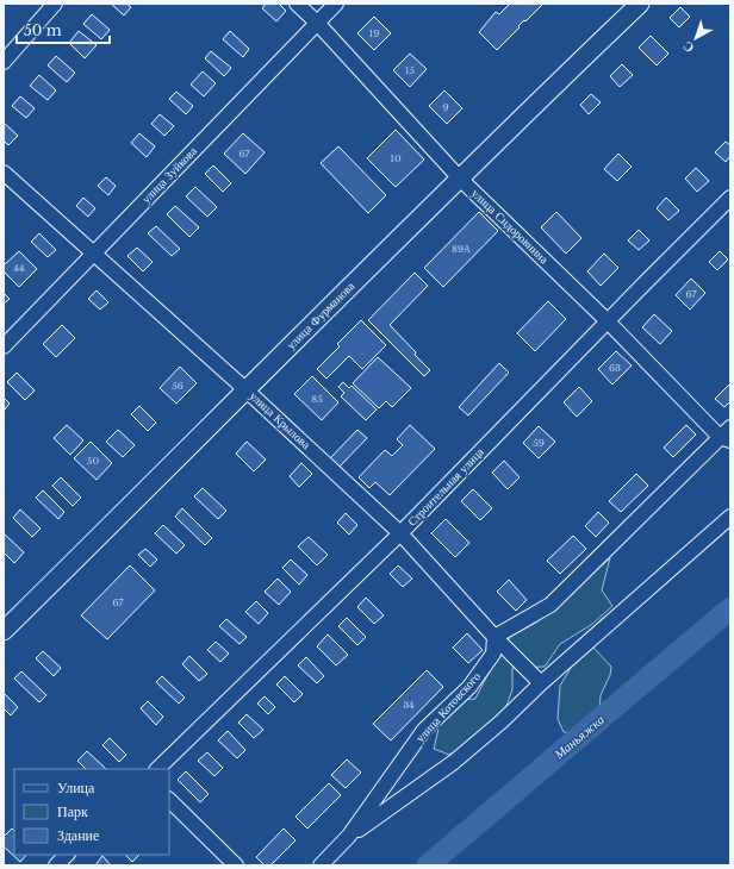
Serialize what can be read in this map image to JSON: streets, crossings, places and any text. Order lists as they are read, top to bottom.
{
  "streets": {
    "main road": ["улица Фурманова"],
    "street": [
      "улица Зуйкова",
      "улица Сидоровнина",
      "улица Крылова",
      "Строительная улица",
      "улица Котовского"
    ]
  },
  "crossings": [
    ["улица Зуйкова", "улица Сидоровнина"],
    ["улица Зуйкова", "улица Крылова"],
    ["улица Сидоровнина", "улица Фурманова"],
    ["улица Сидоровнина", "Строительная улица"],
    ["улица Фурманова", "улица Крылова"],
    ["улица Крылова", "Строительная улица"],
    ["улица Крылова", "улица Котовского"]
  ],
  "water": ["Маньяжка"],
  "house_numbers": [
    "19",
    "15",
    "9",
    "67",
    "10",
    "89А",
    "44",
    "67",
    "63",
    "56",
    "85",
    "59",
    "50",
    "67",
    "34"
  ],
  "legend": ["Улица", "Парк", "Здание"],
  "scale_bar": "50 m",
  "north": "bottom left"
}
